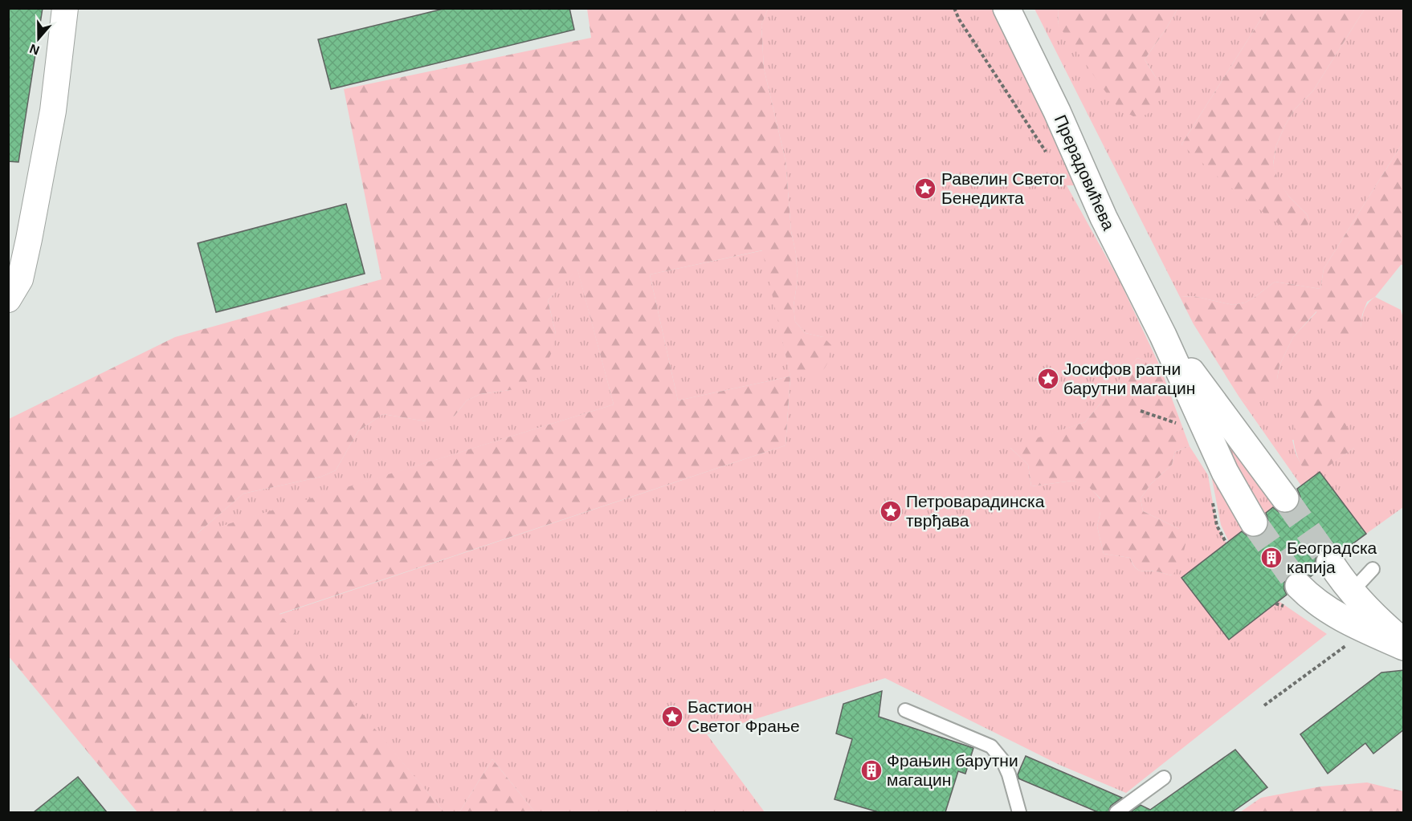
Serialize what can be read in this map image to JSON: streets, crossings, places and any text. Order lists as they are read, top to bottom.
{
  "streets": {
    "main road": ["Прерадовићева"]
  },
  "places": {
    "place": [
      "Равелин Светог Бенедикта",
      "Јосифов ратни барутни магацин",
      "Петроварадинска тврђава",
      "Бастион Светог Фрање"
    ],
    "building": ["Београдска капија", "Фрањин барутни магацин"]
  },
  "north": "bottom"
}
